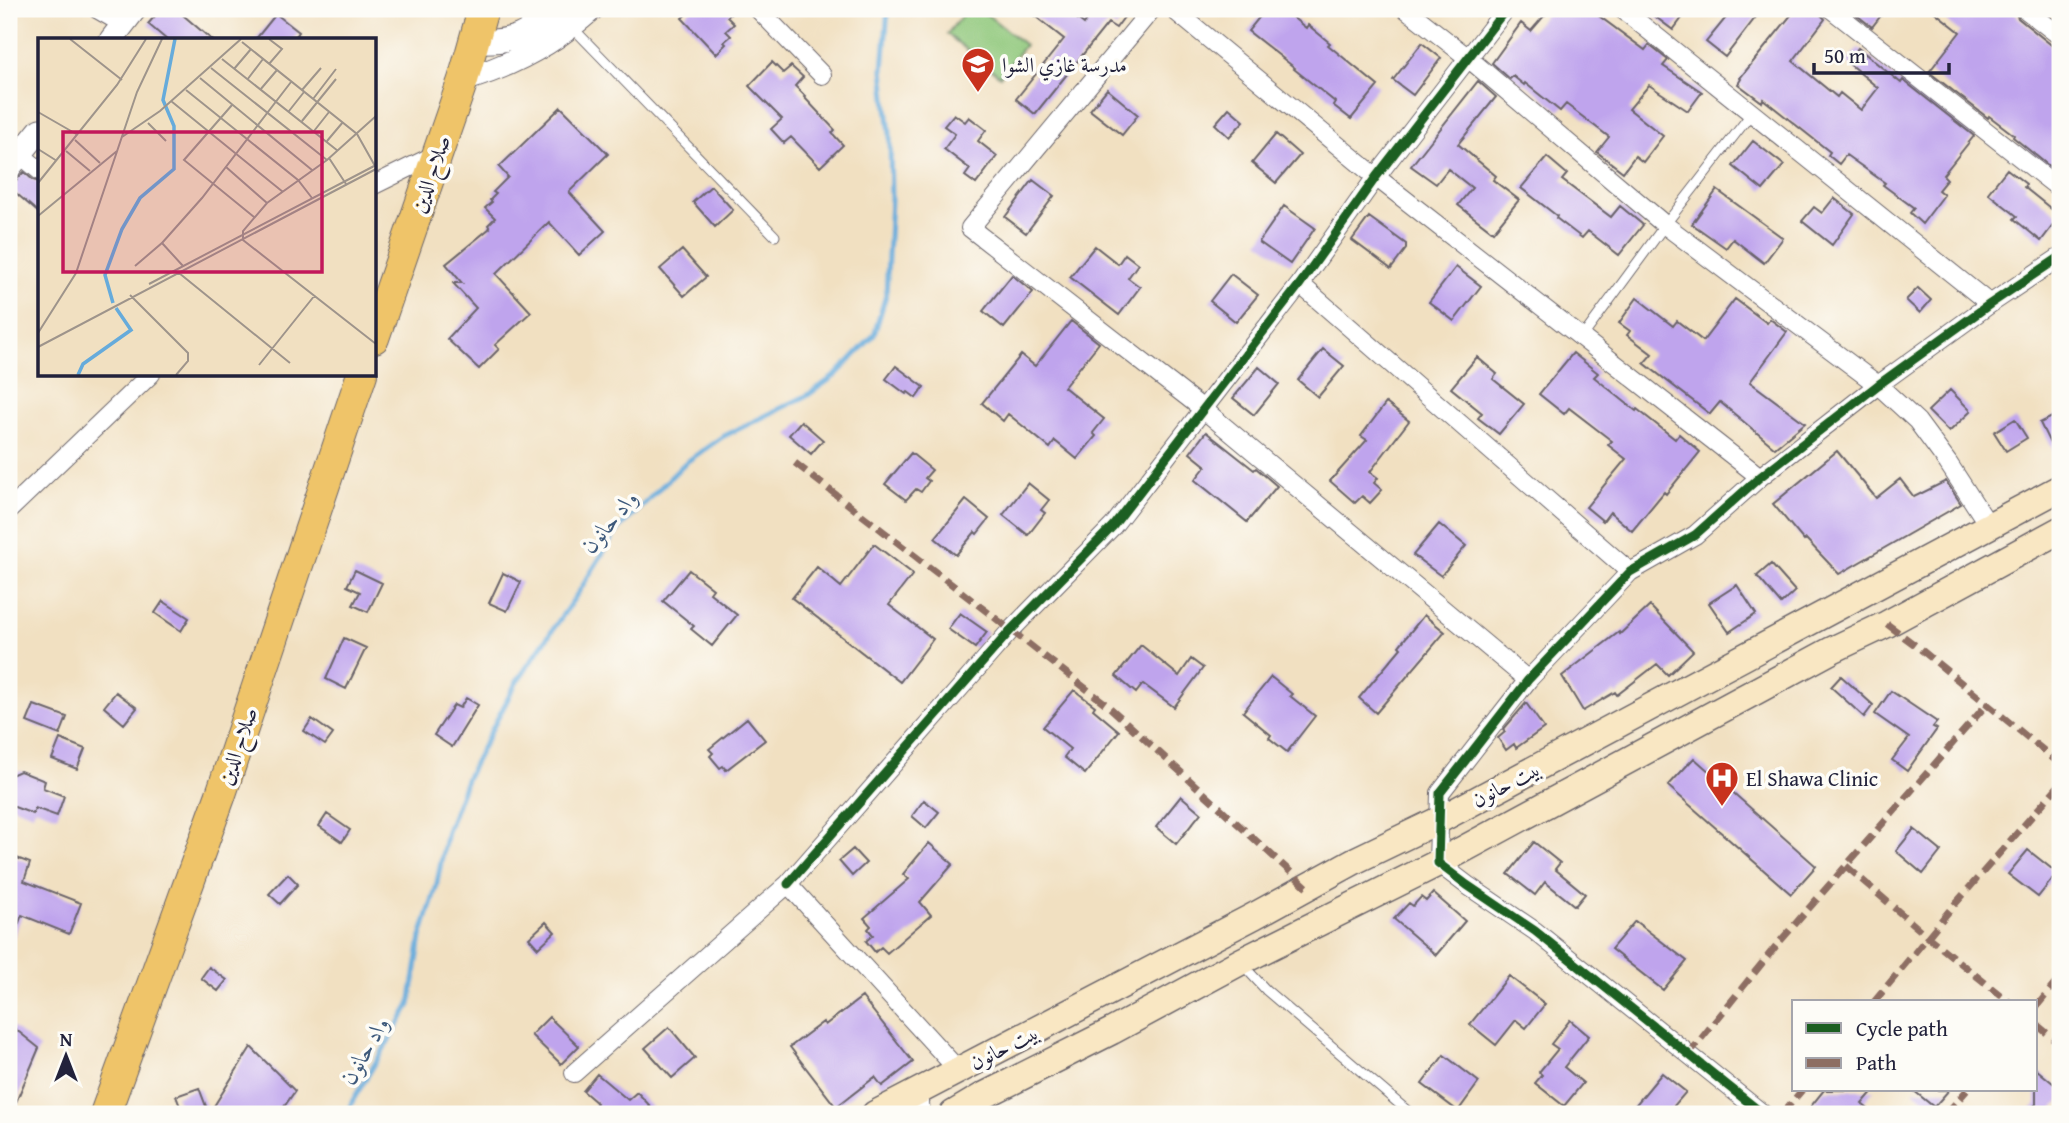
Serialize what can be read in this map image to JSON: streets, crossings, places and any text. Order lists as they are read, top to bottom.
{
  "streets": {
    "highway": ["صلاح الدين"],
    "main road": ["بيت حانون"]
  },
  "water": ["واد حانون"],
  "places": {
    "school or university": ["مدرسة غازي الشوا"],
    "hospital": ["El Shawa Clinic"]
  },
  "legend": ["Cycle path", "Path"],
  "scale_bar": "50 m",
  "north": "top"
}
